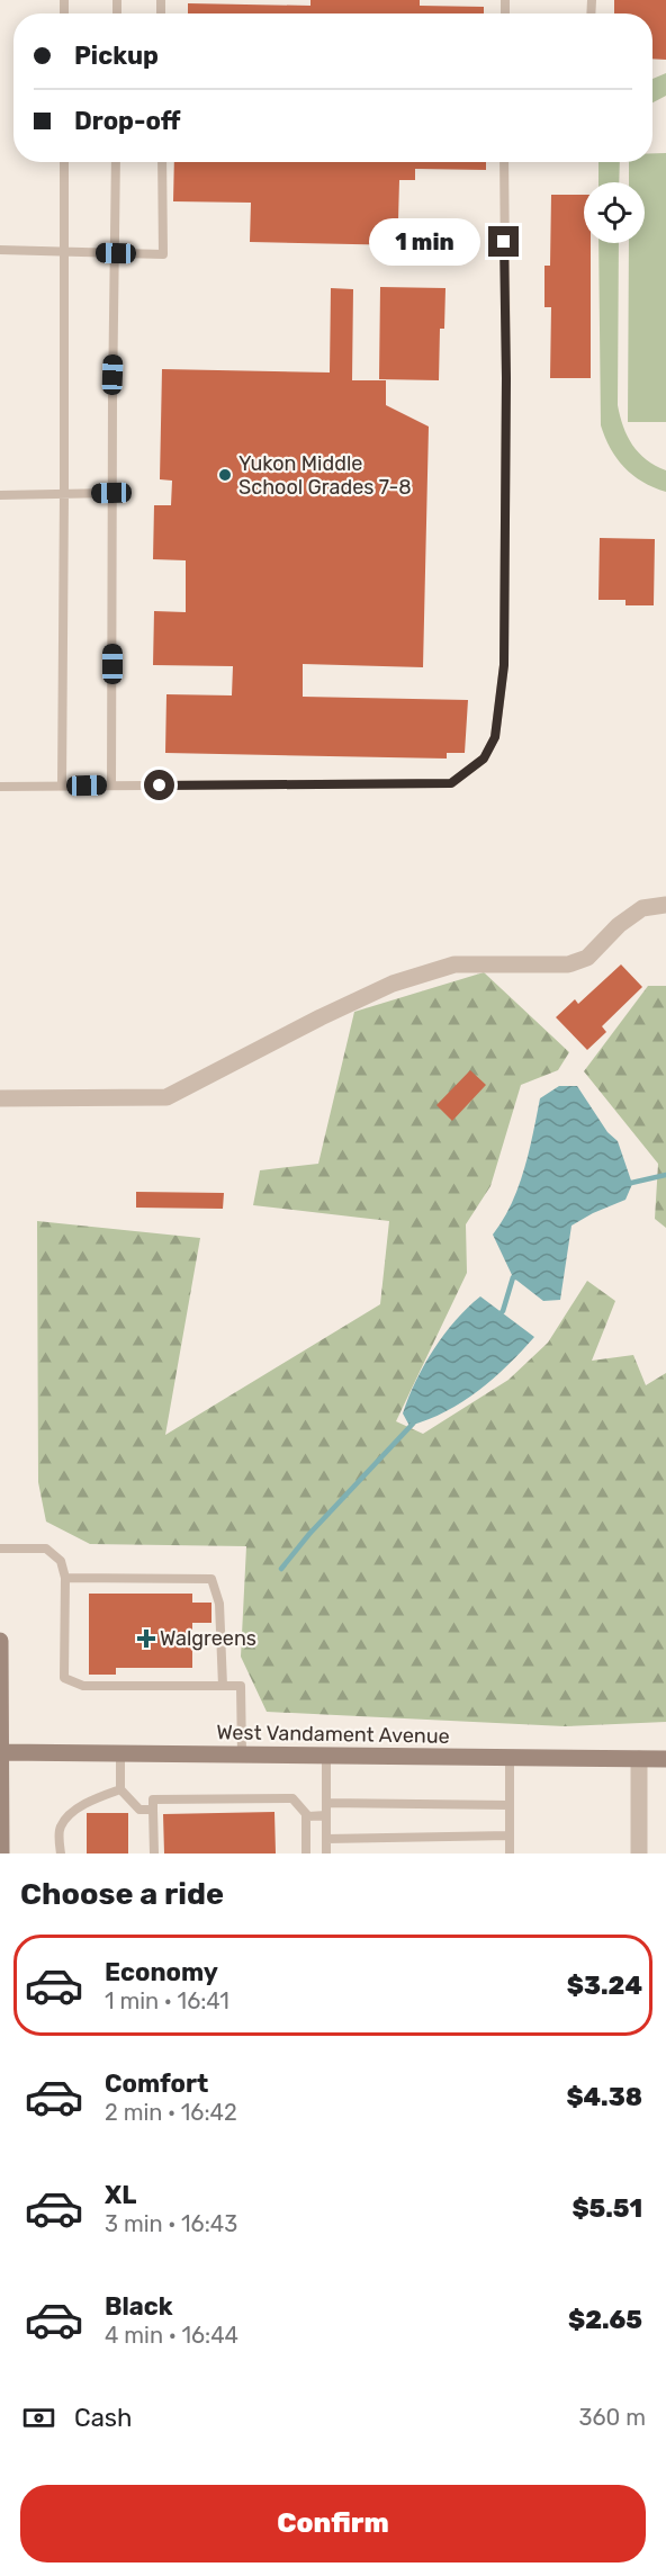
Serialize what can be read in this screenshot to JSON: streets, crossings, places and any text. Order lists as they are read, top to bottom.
{
  "streets": {
    "street": ["West Vandament Avenue"]
  },
  "places": {
    "other": ["Yukon Middle School Grades 7-8"],
    "health": ["Walgreens"]
  },
  "page": {
    "banner": ["Pickup", "Drop-off"],
    "bubble": "1 min",
    "heading": "Choose a ride",
    "list": [
      {
        "name": "Economy",
        "note": "1 min · 16:41",
        "value": "$3.24"
      },
      {
        "name": "Comfort",
        "note": "2 min · 16:42",
        "value": "$4.38"
      },
      {
        "name": "XL",
        "note": "3 min · 16:43",
        "value": "$5.51"
      },
      {
        "name": "Black",
        "note": "4 min · 16:44",
        "value": "$2.65"
      }
    ],
    "pay": ["Cash", "360 m"],
    "buttons": "Confirm"
  }
}
